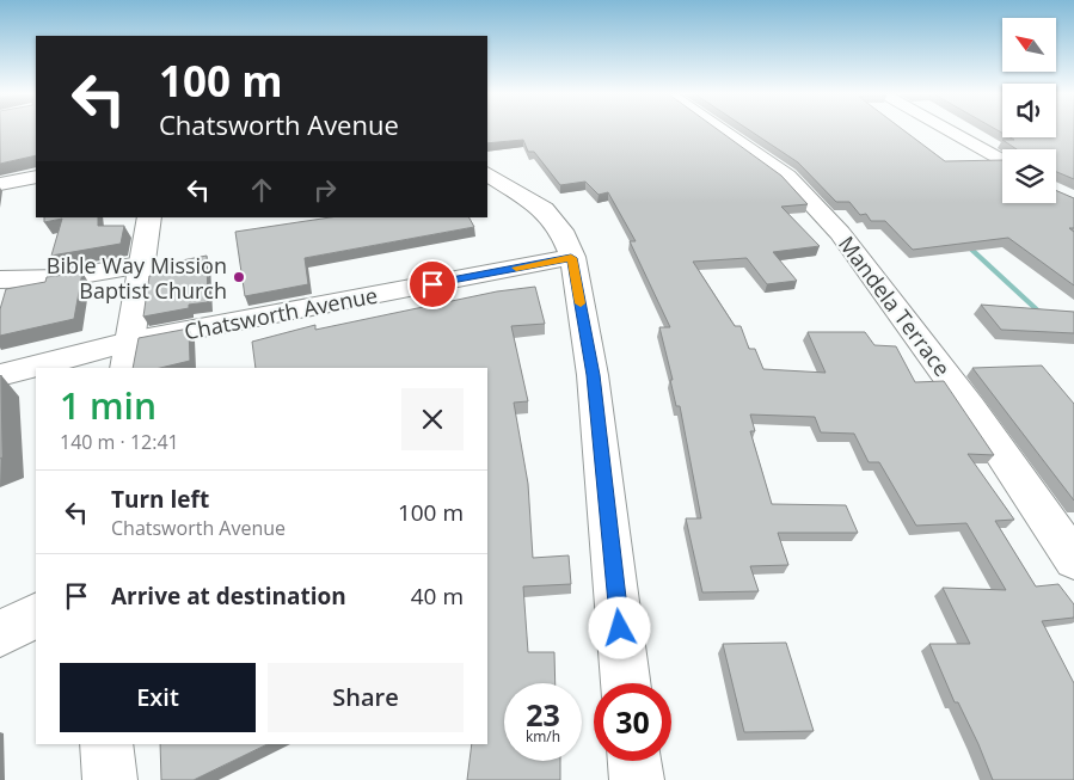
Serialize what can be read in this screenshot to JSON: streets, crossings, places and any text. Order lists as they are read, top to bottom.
{
  "streets": {
    "street": ["Mandela Terrace", "Chatsworth Avenue"]
  },
  "places": ["Bible Way Mission Baptist Church"],
  "north": "top left",
  "page": {
    "turn": ["100 m", "Chatsworth Avenue"],
    "heading": ["1 min", "140 m · 12:41"],
    "list": [
      {
        "name": "Turn left",
        "note": "Chatsworth Avenue",
        "value": "100 m"
      },
      {
        "name": "Arrive at destination",
        "value": "40 m"
      }
    ],
    "buttons": ["Exit", "Share"],
    "speed": "23 km/h",
    "limit": "30"
  }
}
